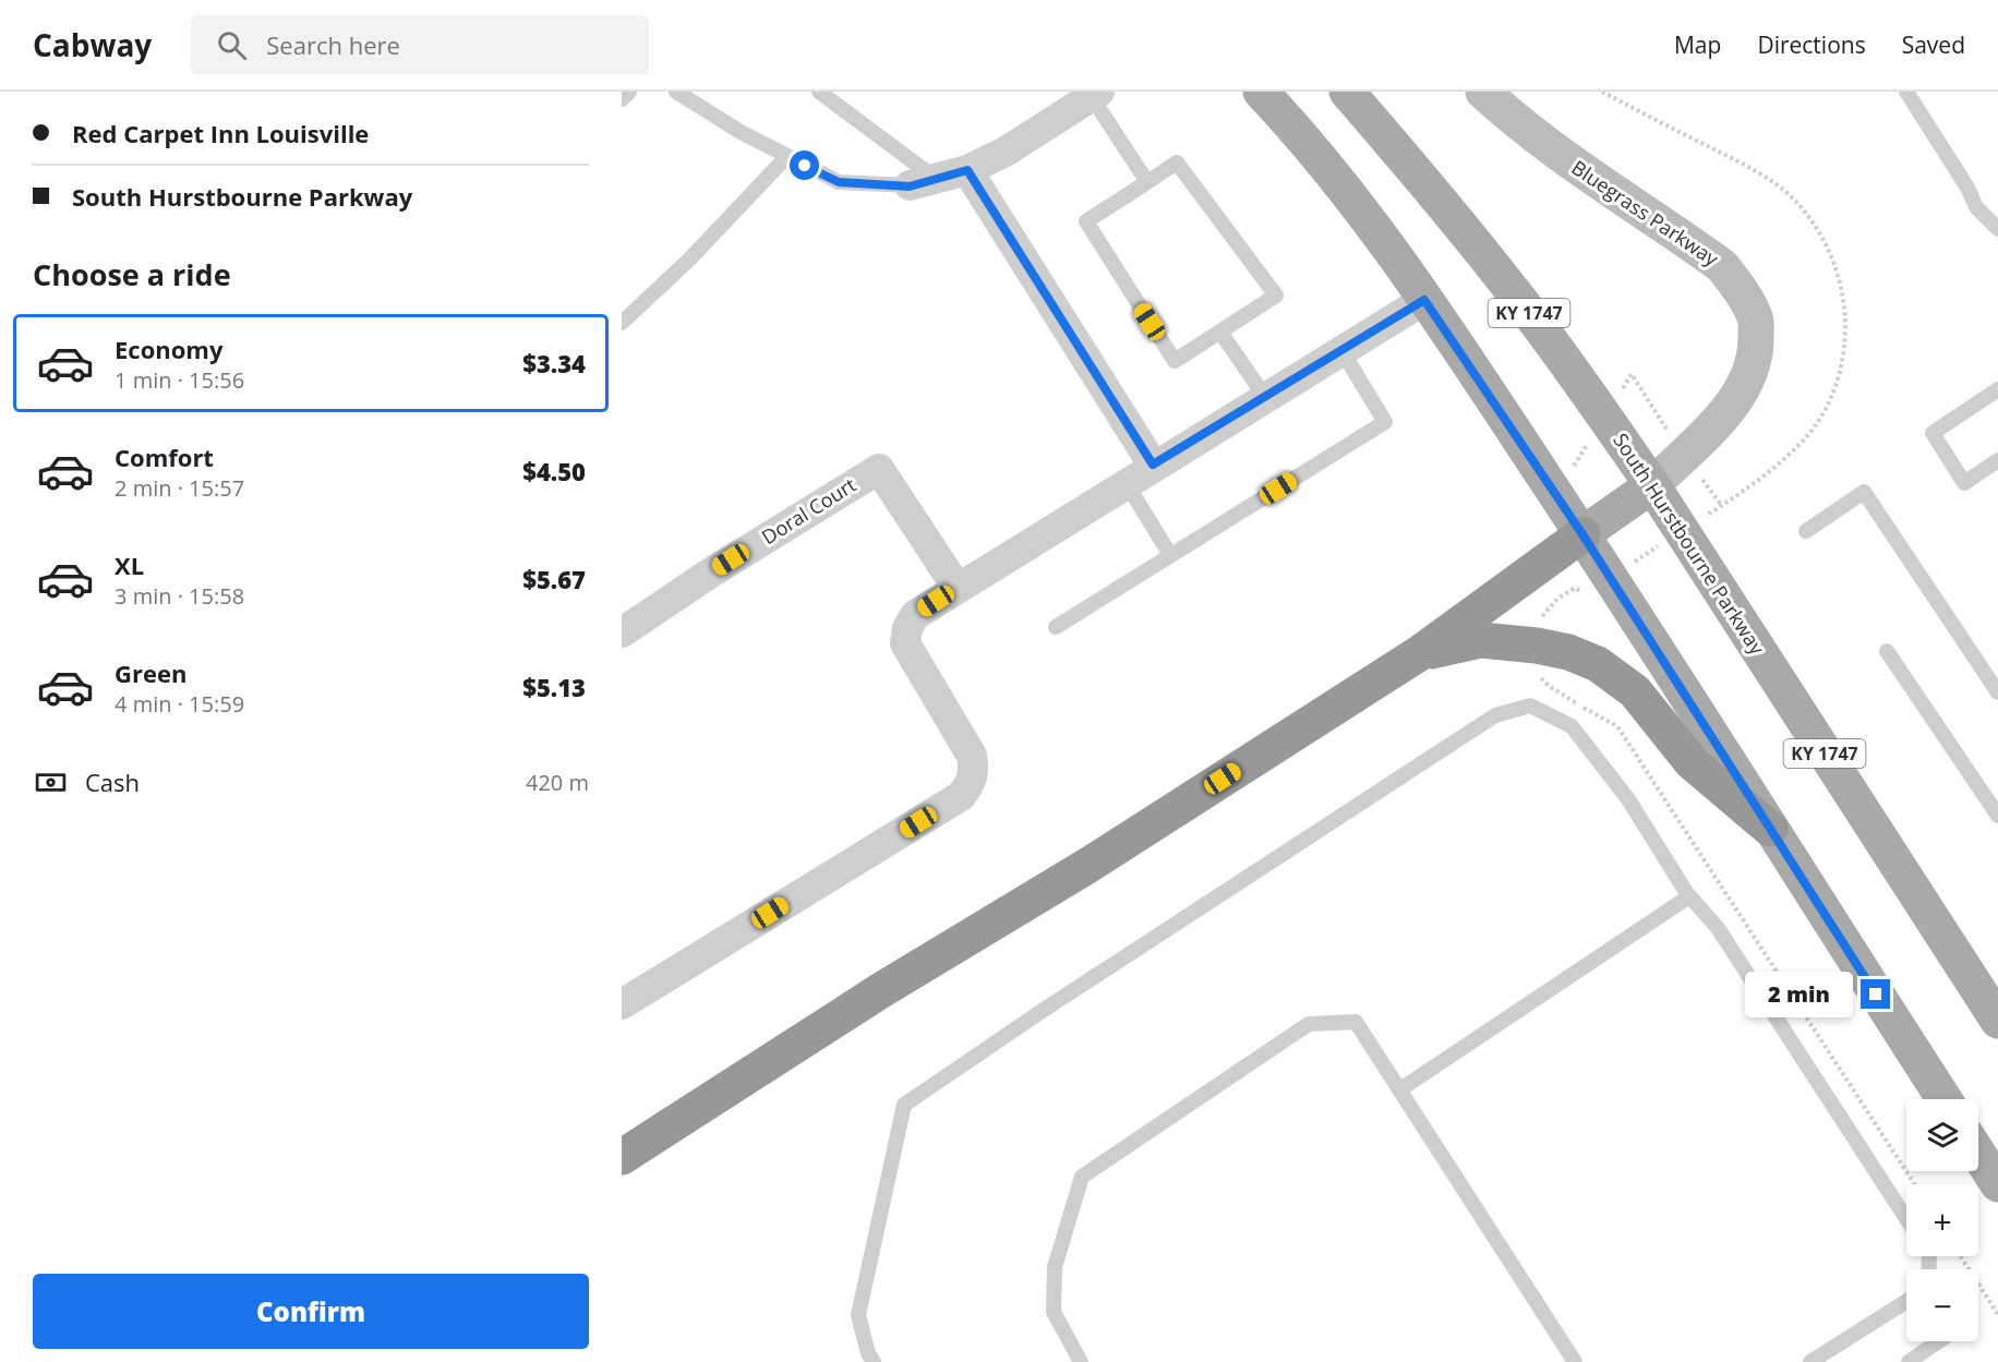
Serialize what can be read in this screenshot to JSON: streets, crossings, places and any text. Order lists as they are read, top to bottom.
{
  "streets": {
    "main road": ["KY 1747", "South Hurstbourne Parkway"],
    "street": ["Bluegrass Parkway", "Doral Court"]
  },
  "crossings": [
    ["Bluegrass Parkway", "South Hurstbourne Parkway"]
  ],
  "page": {
    "header": "Cabway",
    "search": "Search here",
    "nav": ["Map", "Directions", "Saved"],
    "banner": ["Red Carpet Inn Louisville", "South Hurstbourne Parkway"],
    "heading": "Choose a ride",
    "list": [
      {
        "name": "Economy",
        "note": "1 min · 15:56",
        "value": "$3.34"
      },
      {
        "name": "Comfort",
        "note": "2 min · 15:57",
        "value": "$4.50"
      },
      {
        "name": "XL",
        "note": "3 min · 15:58",
        "value": "$5.67"
      },
      {
        "name": "Green",
        "note": "4 min · 15:59",
        "value": "$5.13"
      }
    ],
    "pay": ["Cash", "420 m"],
    "bubble": "2 min",
    "map_buttons": ["+", "−"],
    "buttons": "Confirm"
  }
}
